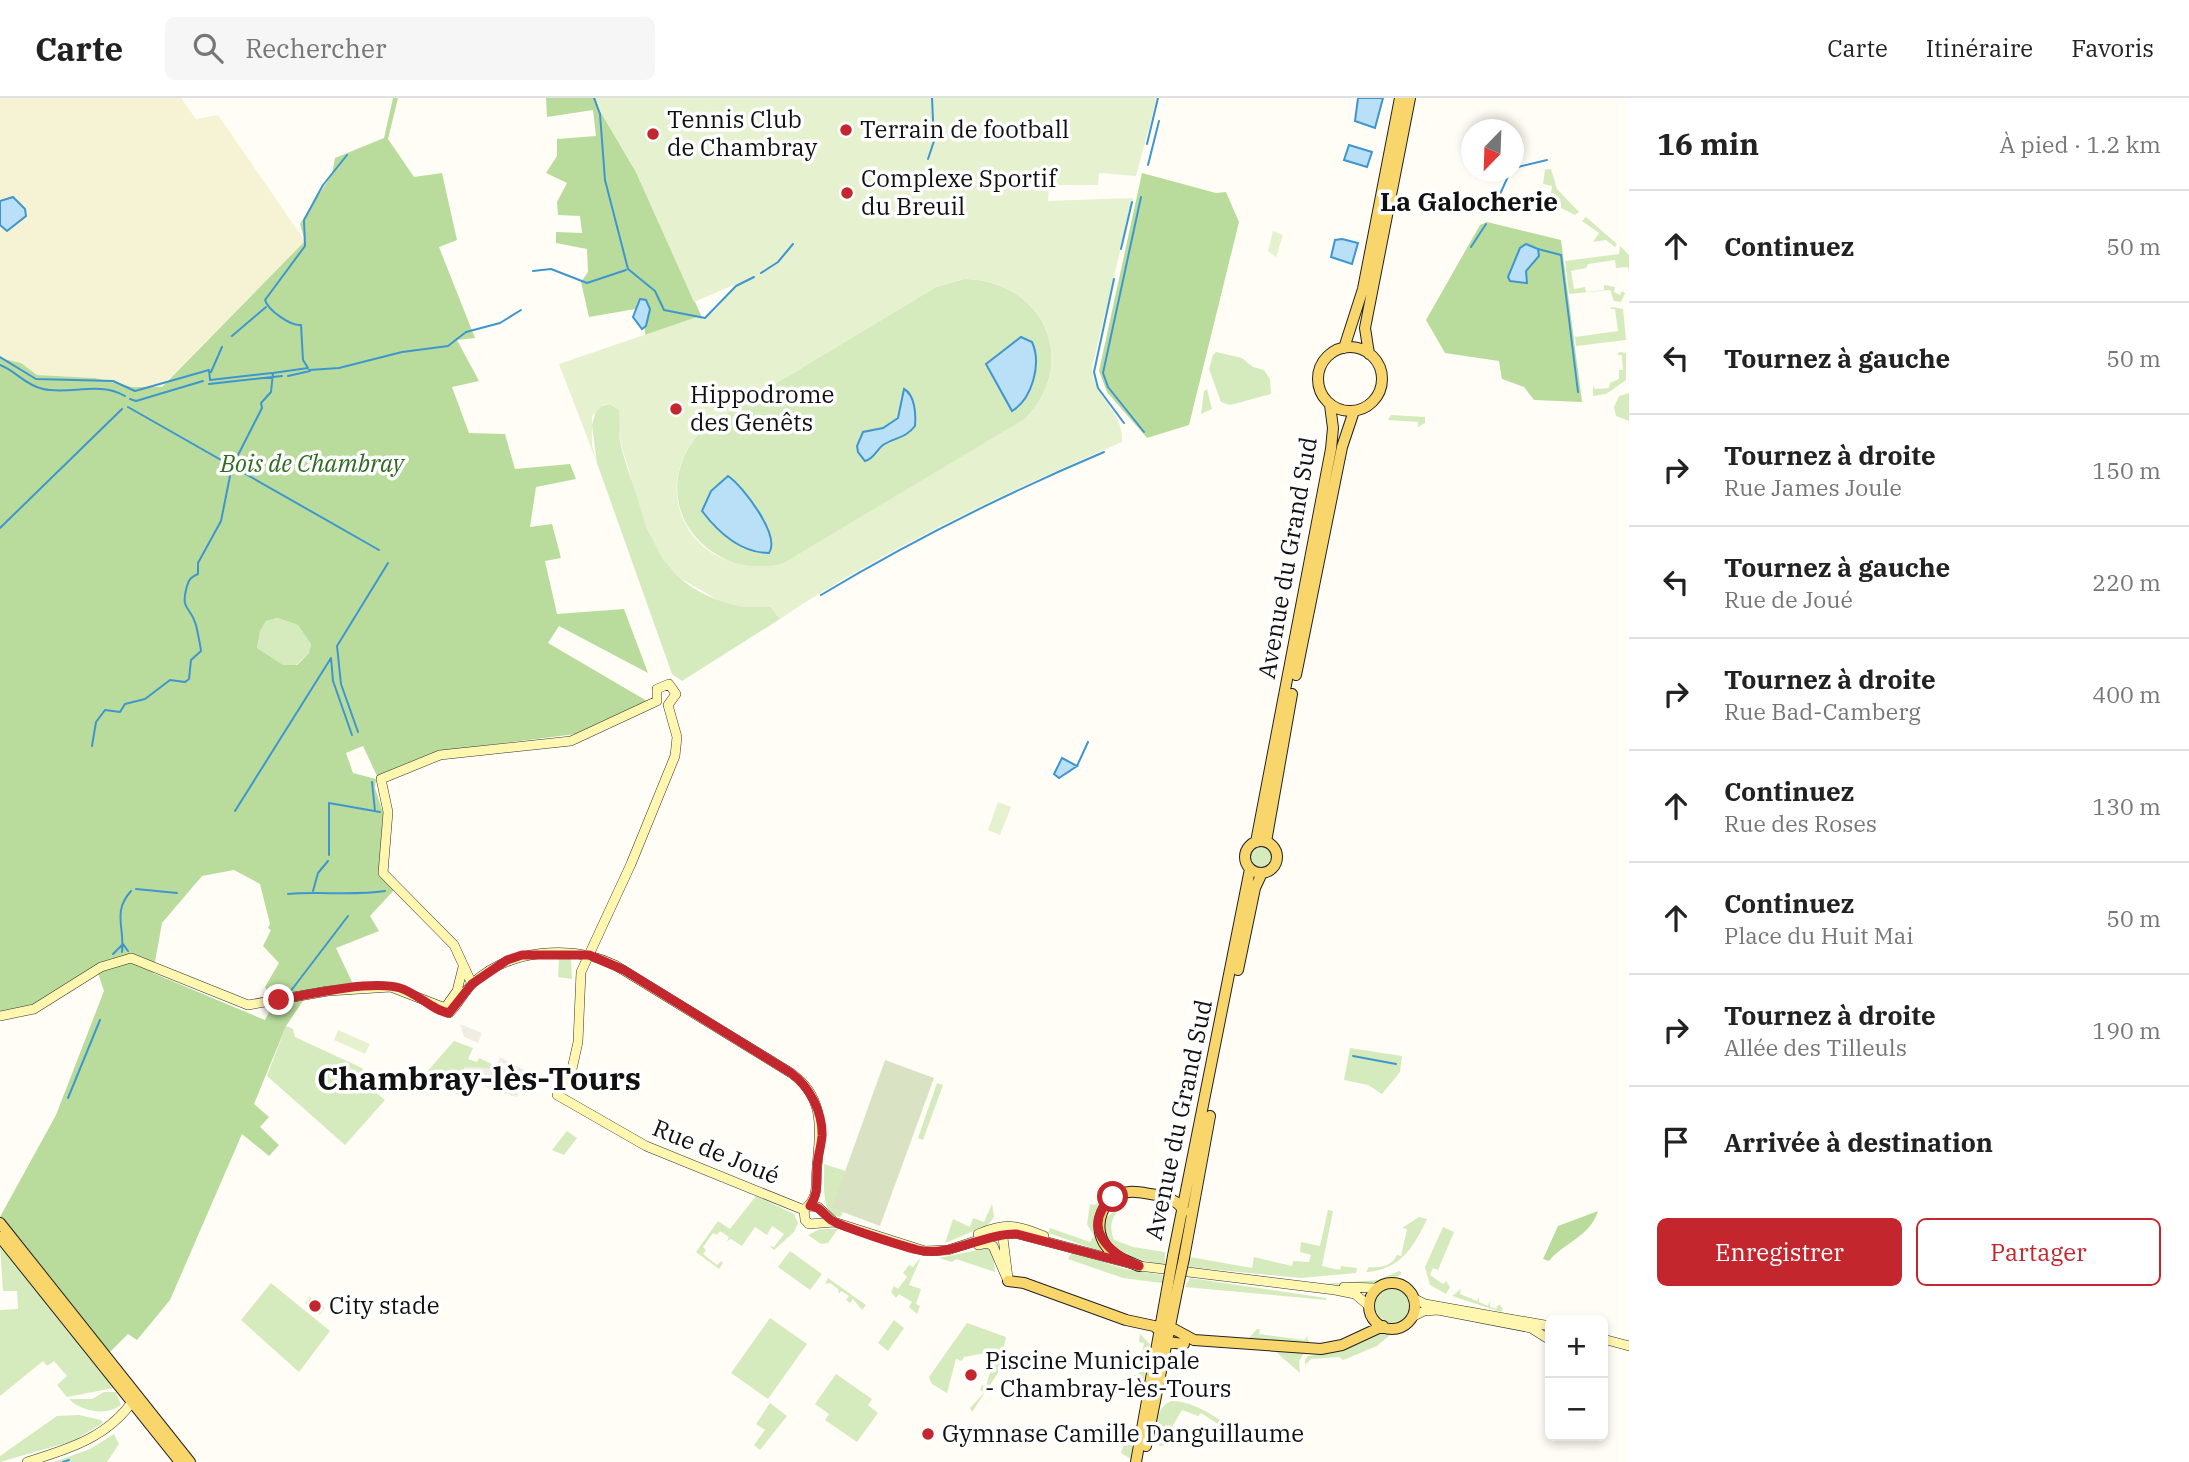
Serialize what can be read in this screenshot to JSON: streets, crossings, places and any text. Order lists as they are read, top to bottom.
{
  "streets": {
    "main road": ["Avenue du Grand Sud"],
    "street": ["Rue de Joué"]
  },
  "districts": ["La Galocherie", "Chambray-lès-Tours"],
  "parks": ["Bois de Chambray"],
  "places": [
    "Terrain de football",
    "Tennis Club de Chambray",
    "Complexe Sportif du Breuil",
    "Hippodrome des Genêts",
    "City stade",
    "Piscine Municipale - Chambray-lès-Tours",
    "Gymnase Camille Danguillaume"
  ],
  "north": "bottom left",
  "page": {
    "header": "Carte",
    "search": "Rechercher",
    "nav": ["Carte", "Itinéraire", "Favoris"],
    "heading": ["16 min", "À pied · 1.2 km"],
    "list": [
      ["Continuez", "50 m"],
      ["Tournez à gauche", "50 m"],
      ["Tournez à droite", "Rue James Joule", "150 m"],
      ["Tournez à gauche", "Rue de Joué", "220 m"],
      ["Tournez à droite", "Rue Bad-Camberg", "400 m"],
      ["Continuez", "Rue des Roses", "130 m"],
      ["Continuez", "Place du Huit Mai", "50 m"],
      ["Tournez à droite", "Allée des Tilleuls", "190 m"],
      "Arrivée à destination"
    ],
    "buttons": ["Enregistrer", "Partager"],
    "map_buttons": ["+", "−"]
  }
}
